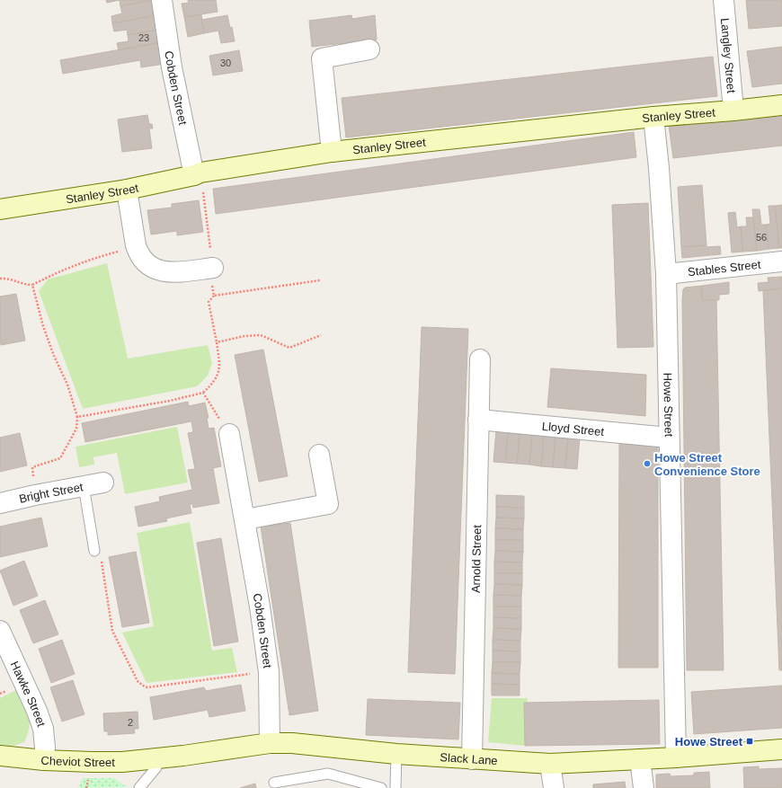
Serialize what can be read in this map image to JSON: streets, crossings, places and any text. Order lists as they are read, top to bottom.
{
  "streets": {
    "street": [
      "Langley Street",
      "Cobden Street",
      "Stanley Street",
      "Stables Street",
      "Howe Street",
      "Lloyd Street",
      "Bright Street",
      "Arnold Street",
      "Hawke Street",
      "Slack Lane",
      "Cheviot Street"
    ]
  },
  "crossings": [
    ["Langley Street", "Stanley Street"],
    ["Cobden Street", "Stanley Street"],
    ["Cobden Street", "Slack Lane"],
    ["Stanley Street", "Howe Street"],
    ["Stables Street", "Howe Street"],
    ["Howe Street", "Lloyd Street"],
    ["Howe Street", "Slack Lane"],
    ["Lloyd Street", "Arnold Street"],
    ["Arnold Street", "Slack Lane"],
    ["Hawke Street", "Cheviot Street"],
    ["Slack Lane", "Cheviot Street"]
  ],
  "places": {
    "other": ["Howe Street Convenience Store"],
    "transit": ["Howe Street"]
  },
  "house_numbers": [
    "23",
    "30",
    "56",
    "2"
  ]
}
